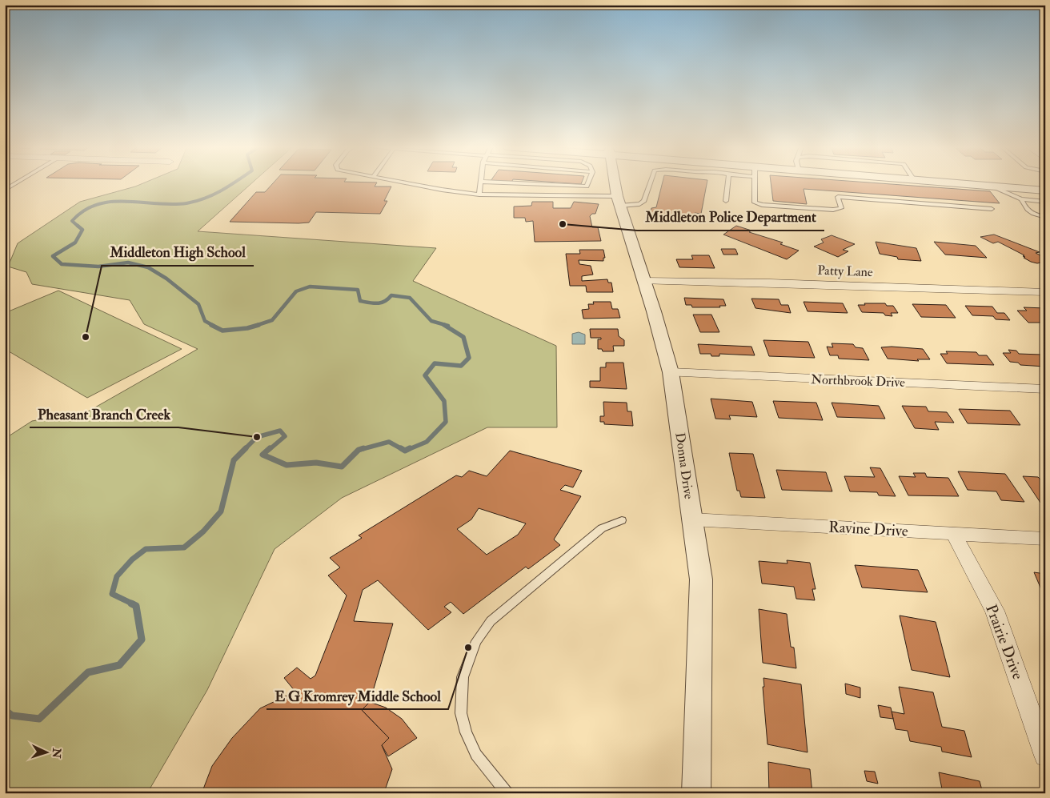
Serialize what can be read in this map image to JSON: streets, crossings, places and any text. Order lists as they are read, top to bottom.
{
  "streets": {
    "street": [
      "Patty Lane",
      "Northbrook Drive",
      "Donna Drive",
      "Ravine Drive",
      "Prairie Drive"
    ]
  },
  "crossings": [
    ["Patty Lane", "Donna Drive"],
    ["Northbrook Drive", "Donna Drive"],
    ["Donna Drive", "Ravine Drive"],
    ["Ravine Drive", "Prairie Drive"]
  ],
  "places": [
    "Middleton Police Department",
    "Middleton High School",
    "Pheasant Branch Creek",
    "E G Kromrey Middle School"
  ],
  "north": "right"
}
